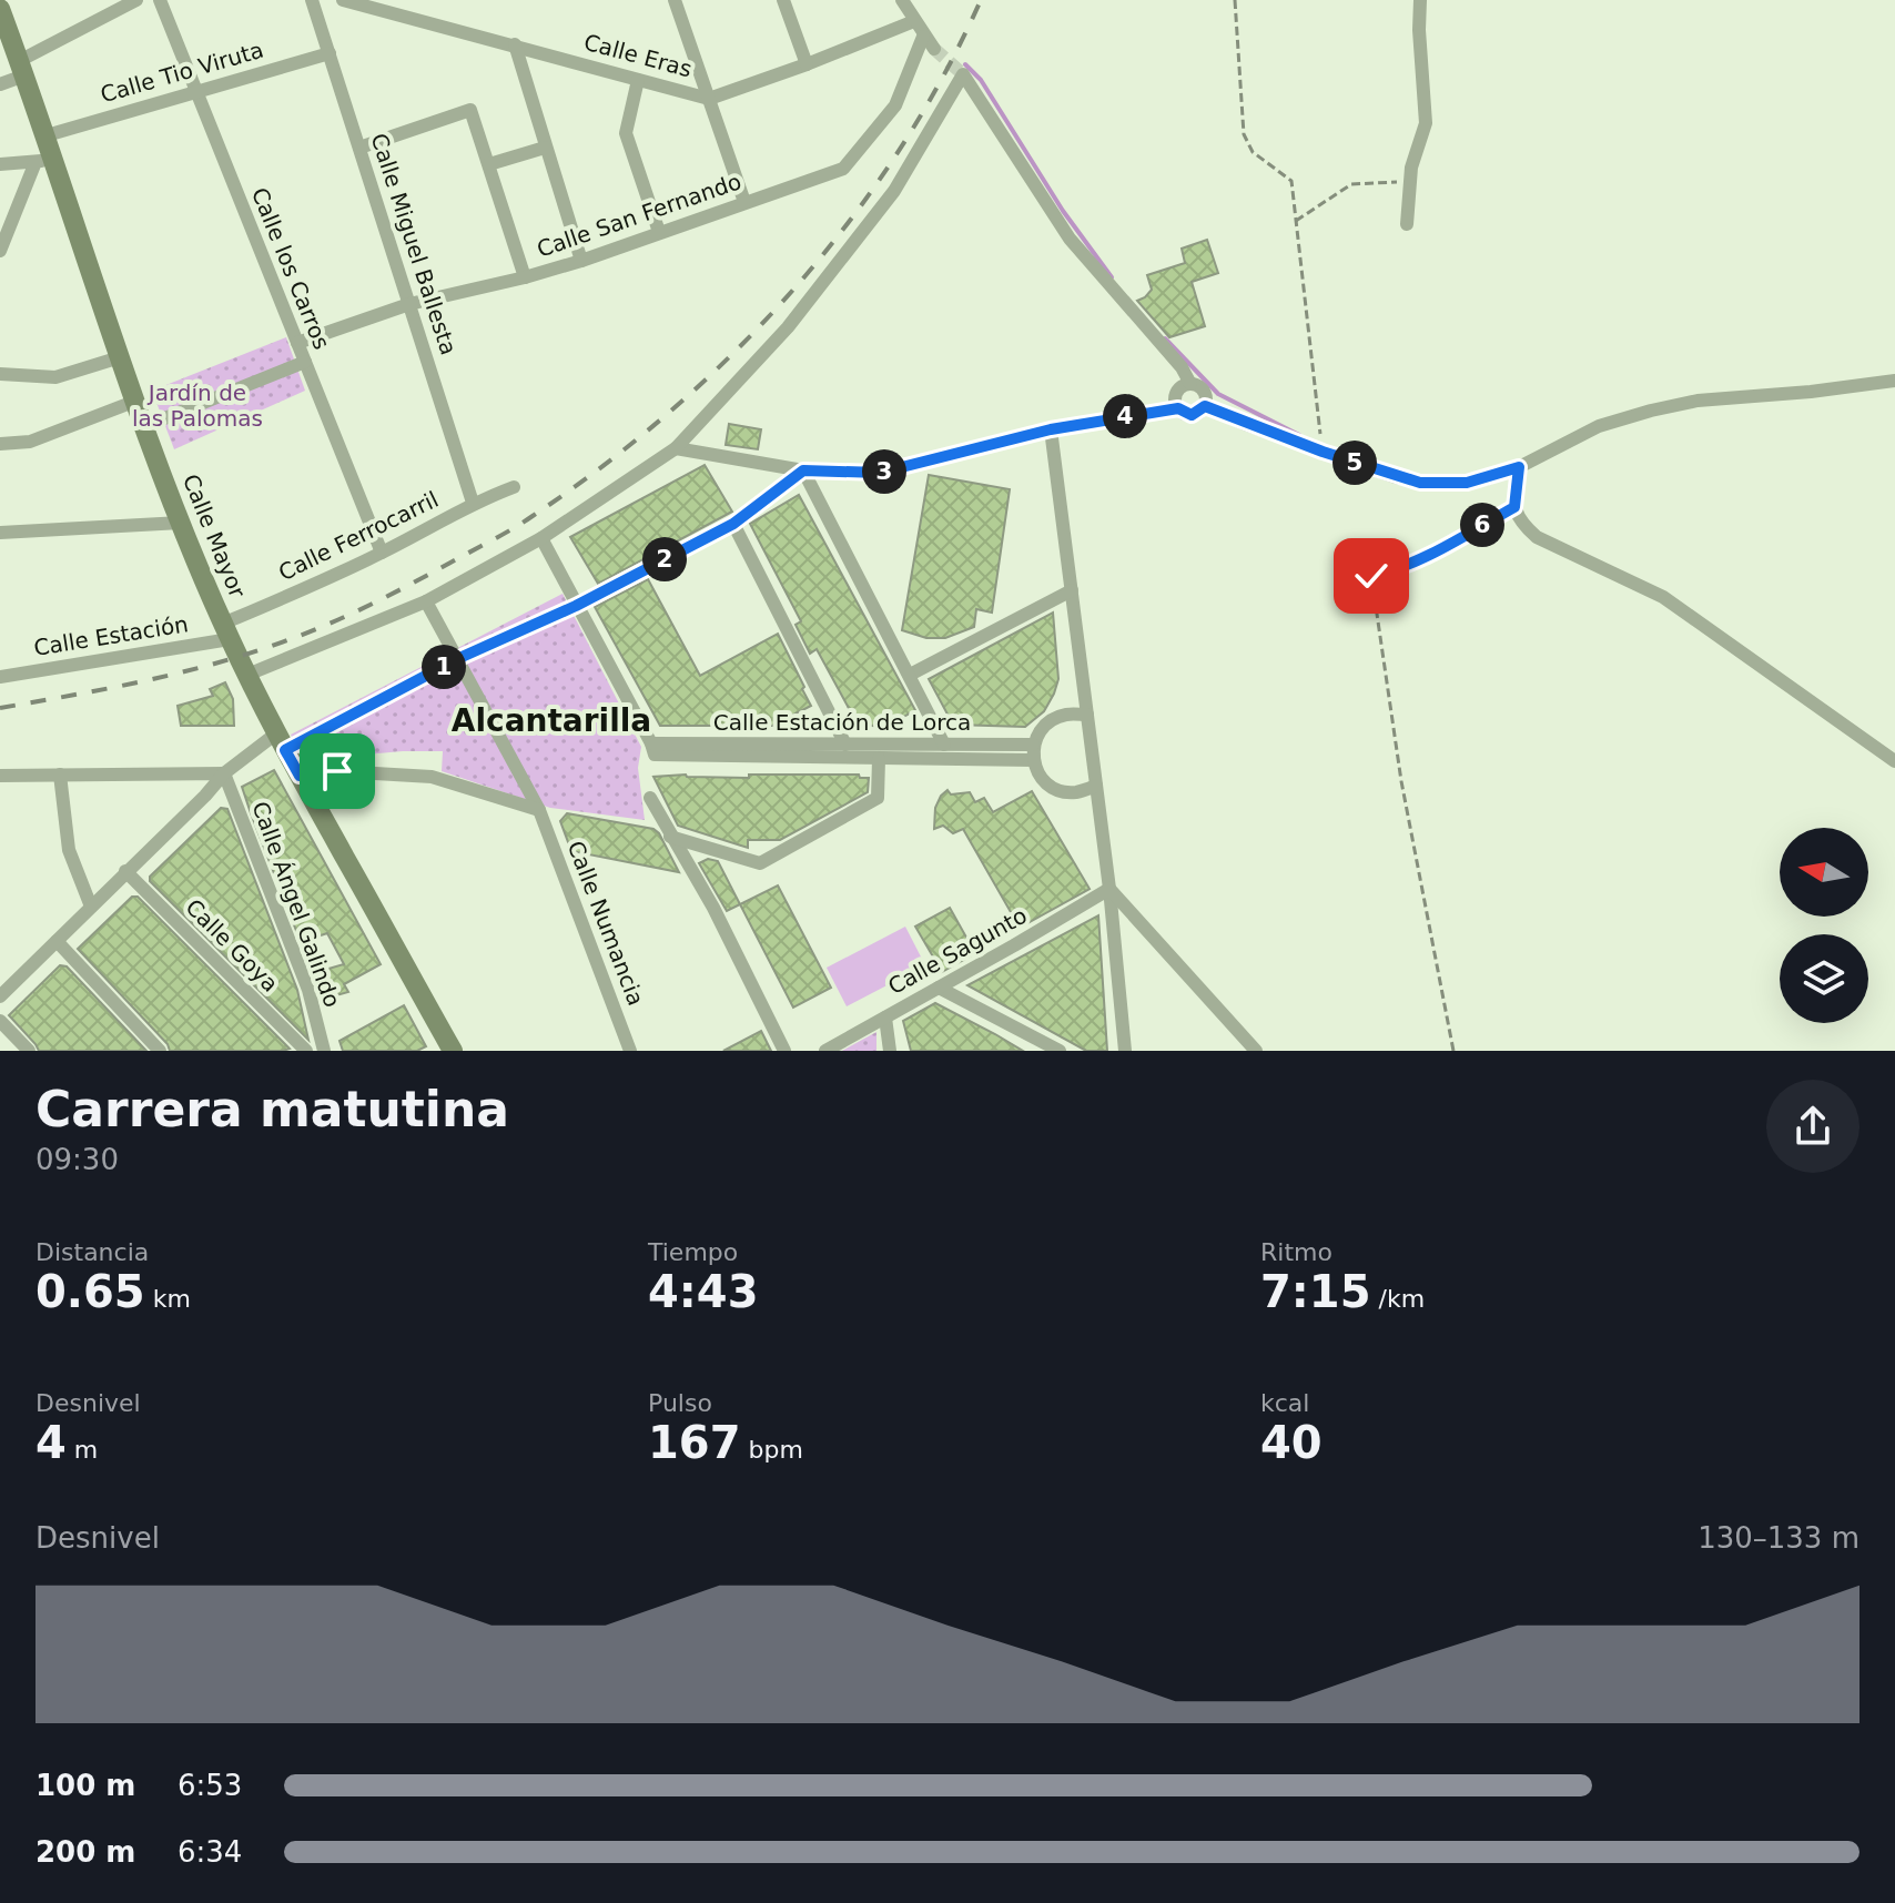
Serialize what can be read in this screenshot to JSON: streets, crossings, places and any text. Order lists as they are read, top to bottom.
{
  "streets": {
    "main road": ["Calle Mayor"],
    "street": [
      "Calle Eras",
      "Calle Tio Viruta",
      "Calle San Fernando",
      "Calle Miguel Ballesta",
      "Calle los Carros",
      "Calle Ferrocarril",
      "Calle Estación",
      "Calle Estación de Lorca",
      "Calle Ángel Galindo",
      "Calle Numancia",
      "Calle Goya",
      "Calle Sagunto"
    ]
  },
  "crossings": [
    ["Calle Tio Viruta", "Calle Miguel Ballesta"],
    ["Calle Tio Viruta", "Calle los Carros"],
    ["Calle Tio Viruta", "Calle Mayor"],
    ["Calle San Fernando", "Calle Miguel Ballesta"],
    ["Calle San Fernando", "Calle los Carros"],
    ["Calle Miguel Ballesta", "Calle Ferrocarril"],
    ["Calle los Carros", "Calle Ferrocarril"],
    ["Calle Mayor", "Calle Ferrocarril"],
    ["Calle Mayor", "Calle Estación"],
    ["Calle Ferrocarril", "Calle Estación"]
  ],
  "districts": ["Alcantarilla"],
  "parks": ["Jardín de las Palomas"],
  "north": "left",
  "page": {
    "pins": [
      "4",
      "5",
      "3",
      "6",
      "2",
      "1"
    ],
    "heading": ["Carrera matutina", "09:30"],
    "stats": [
      ["Distancia", "0.65 km"],
      ["Tiempo", "4:43"],
      ["Ritmo", "7:15 /km"],
      ["Desnivel", "4 m"],
      ["Pulso", "167 bpm"],
      ["kcal", "40"]
    ],
    "chart": ["Desnivel", "130–133 m"],
    "list": [
      {
        "name": "100 m",
        "note": "6:53"
      },
      {
        "name": "200 m",
        "note": "6:34"
      }
    ]
  }
}
